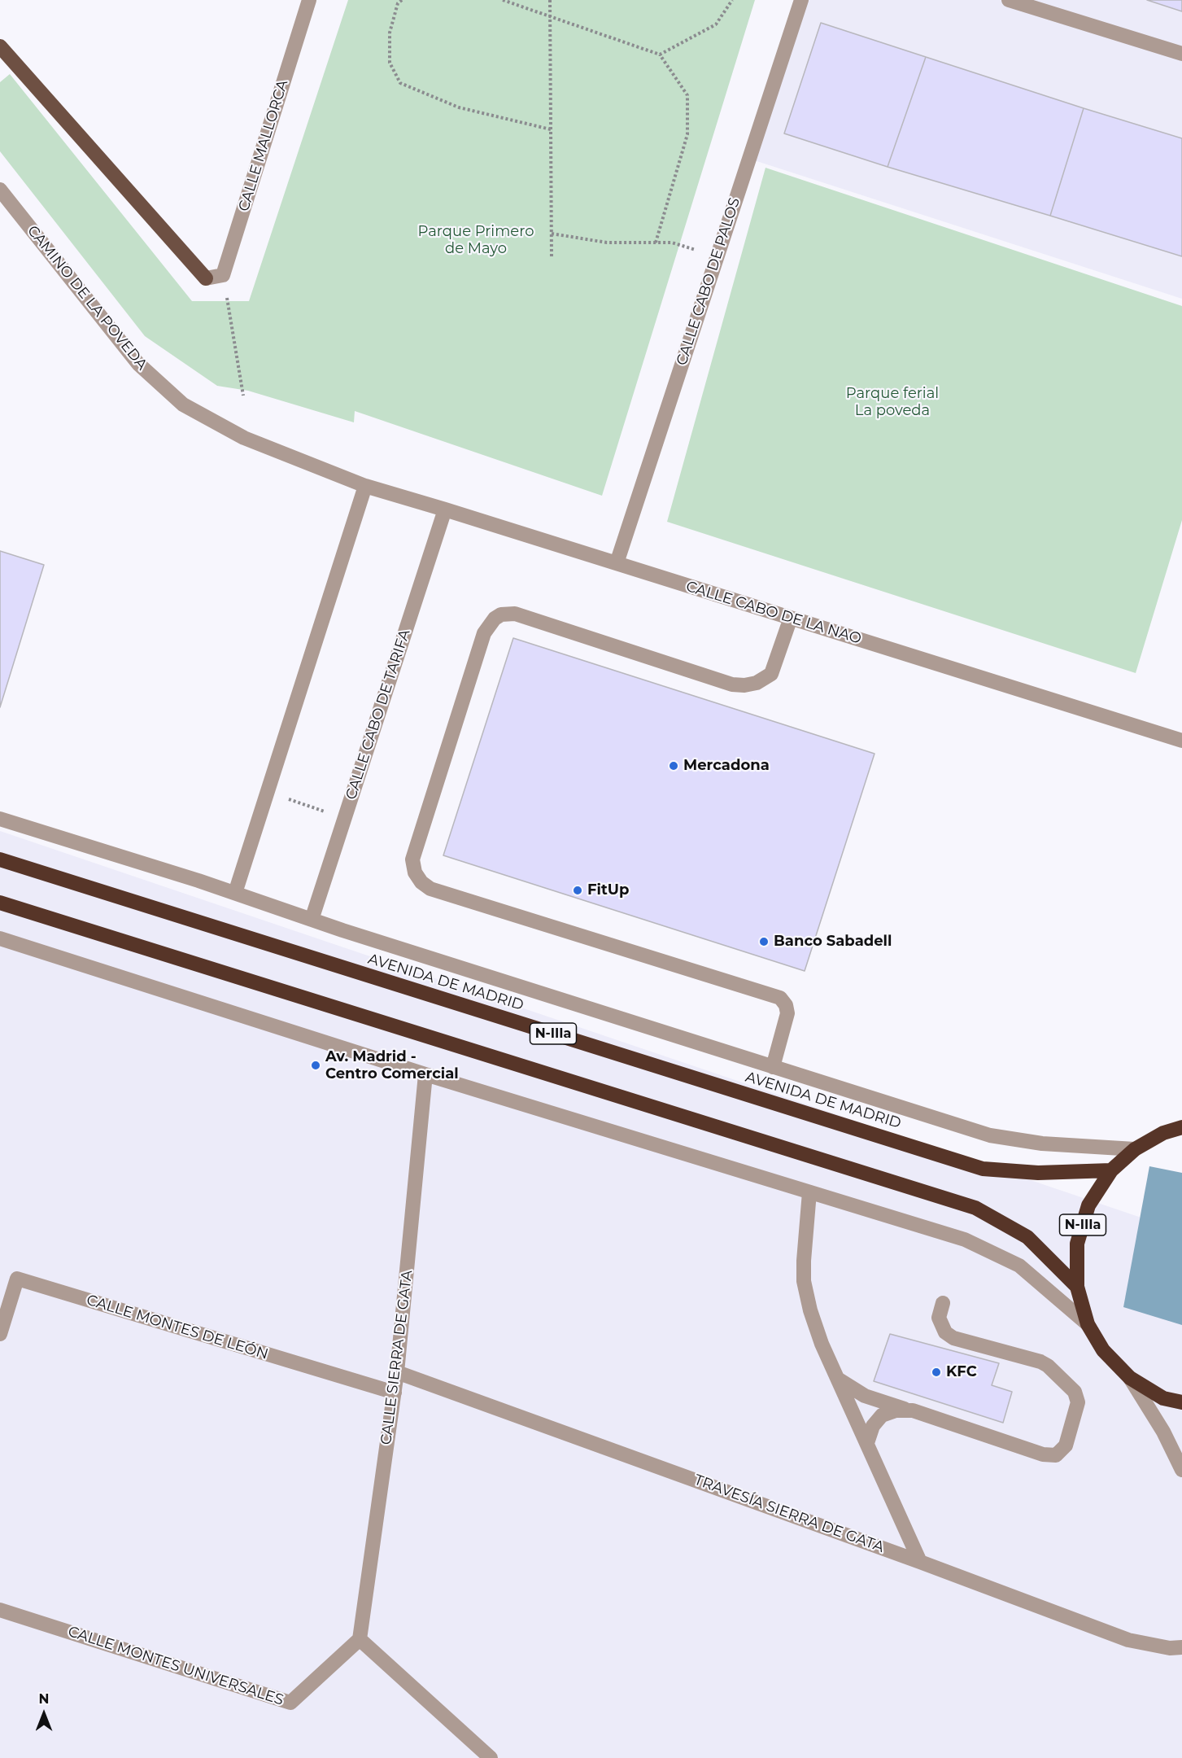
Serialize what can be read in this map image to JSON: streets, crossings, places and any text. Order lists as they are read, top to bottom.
{
  "streets": {
    "highway": ["AVENIDA DE MADRID", "N-IIIa"],
    "street": [
      "CALLE MALLORCA",
      "CALLE CABO DE PALOS",
      "CAMINO DE LA POVEDA",
      "CALLE CABO DE LA NAO",
      "CALLE CABO DE TARIFA",
      "CALLE MONTES DE LEÓN",
      "CALLE SIERRA DE GATA",
      "TRAVESÍA SIERRA DE GATA",
      "CALLE MONTES UNIVERSALES"
    ]
  },
  "crossings": [
    ["CALLE CABO DE PALOS", "CALLE CABO DE LA NAO"],
    ["CAMINO DE LA POVEDA", "CALLE CABO DE LA NAO"],
    ["CALLE CABO DE LA NAO", "CALLE CABO DE TARIFA"],
    ["AVENIDA DE MADRID", "N-IIIa"],
    ["CALLE MONTES DE LEÓN", "CALLE SIERRA DE GATA"],
    ["CALLE SIERRA DE GATA", "TRAVESÍA SIERRA DE GATA"],
    ["CALLE SIERRA DE GATA", "CALLE MONTES UNIVERSALES"]
  ],
  "parks": ["Parque Primero de Mayo", "Parque ferial La poveda"],
  "places": [
    "Mercadona",
    "FitUp",
    "Banco Sabadell",
    "Av. Madrid - Centro Comercial",
    "KFC"
  ],
  "north": "top"
}
